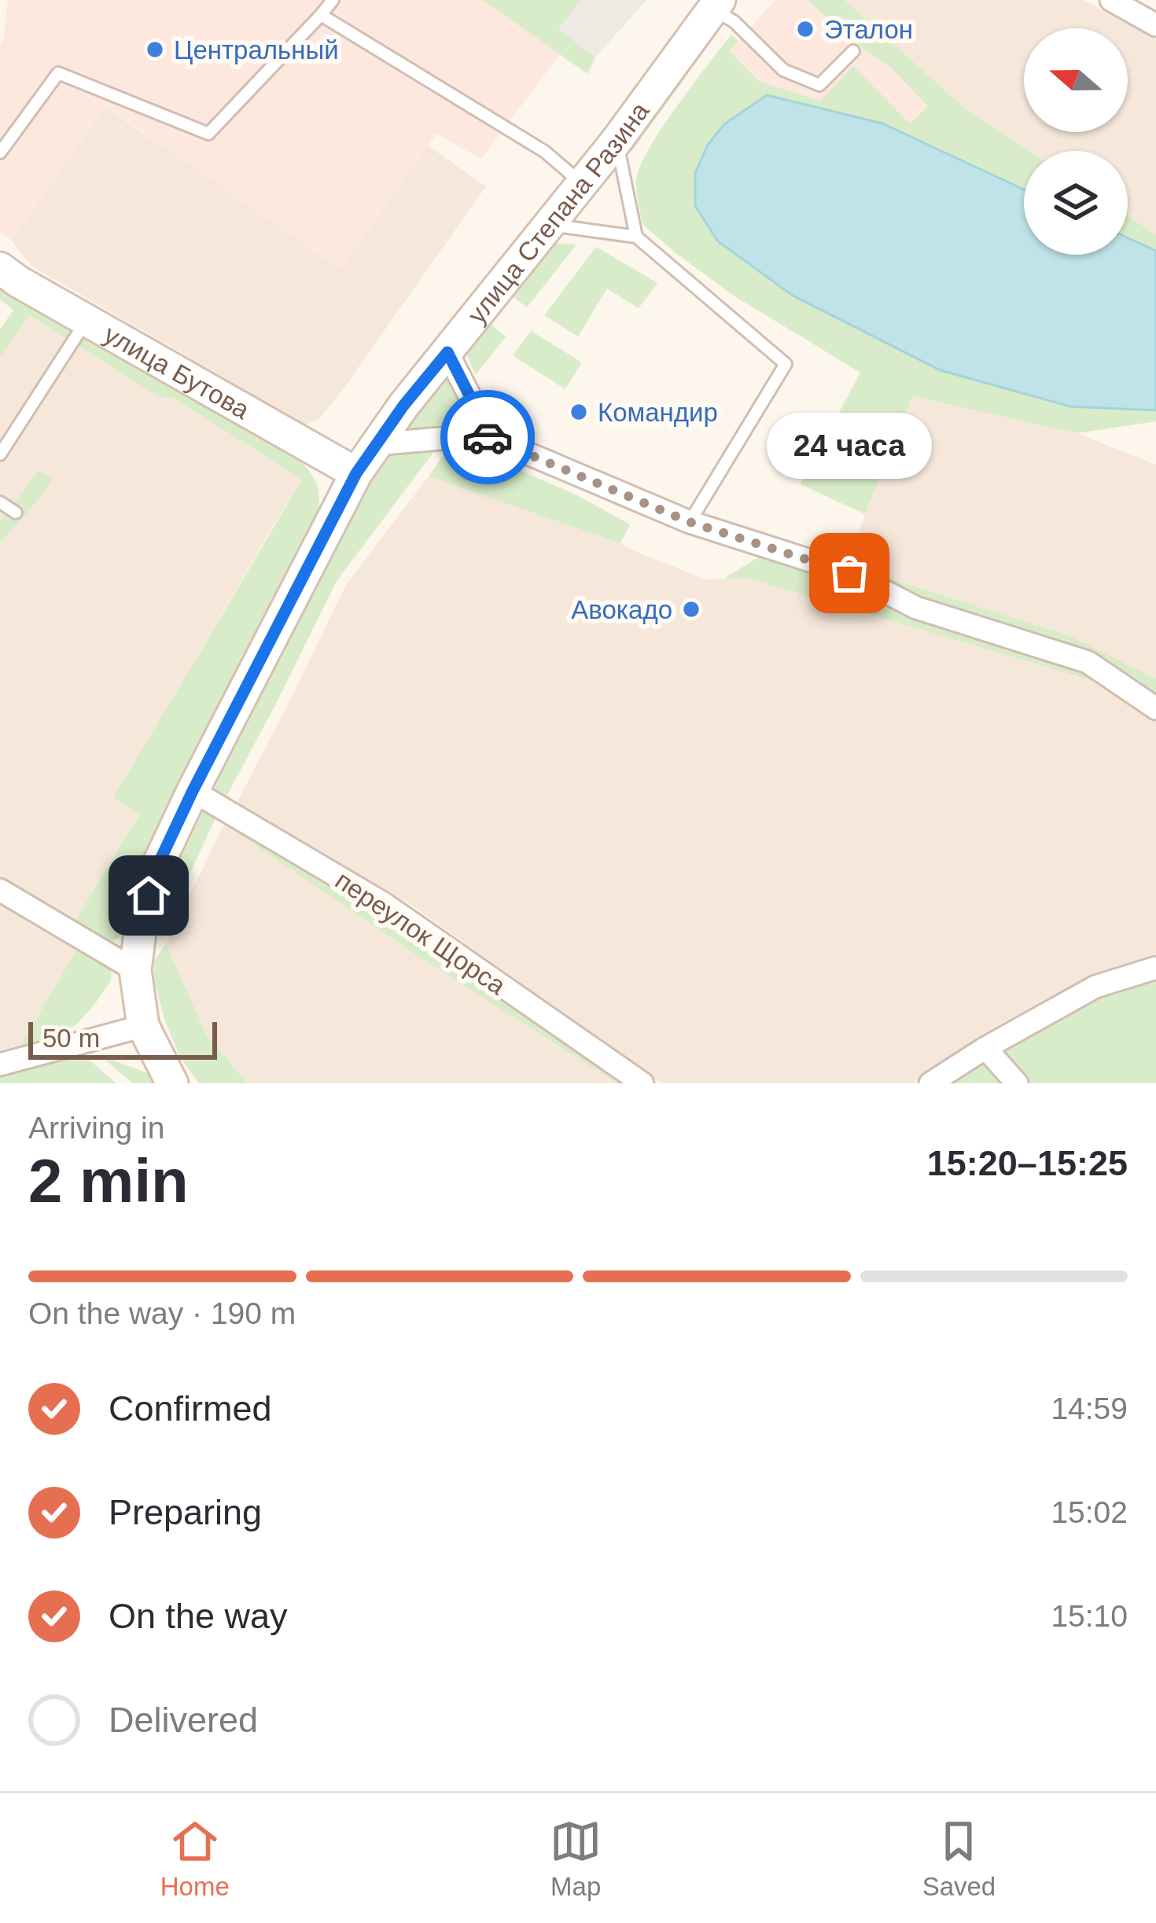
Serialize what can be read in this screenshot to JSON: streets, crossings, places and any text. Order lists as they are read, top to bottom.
{
  "streets": {
    "main road": ["улица Степана Разина", "улица Бутова"],
    "street": ["переулок Щорса"]
  },
  "crossings": [
    ["улица Степана Разина", "улица Бутова"],
    ["улица Степана Разина", "переулок Щорса"]
  ],
  "places": [
    "Эталон",
    "Центральный",
    "Командир",
    "24 часа",
    "Авокадо"
  ],
  "scale_bar": "50 m",
  "north": "left",
  "page": {
    "bubble": "24 часа",
    "scale": "50 m",
    "heading": ["2 min", "Arriving in", "15:20–15:25"],
    "bar": "On the way · 190 m",
    "list": [
      ["Confirmed", "14:59"],
      ["Preparing", "15:02"],
      ["On the way", "15:10"],
      "Delivered"
    ],
    "tabs": ["Home", "Map", "Saved"]
  }
}
